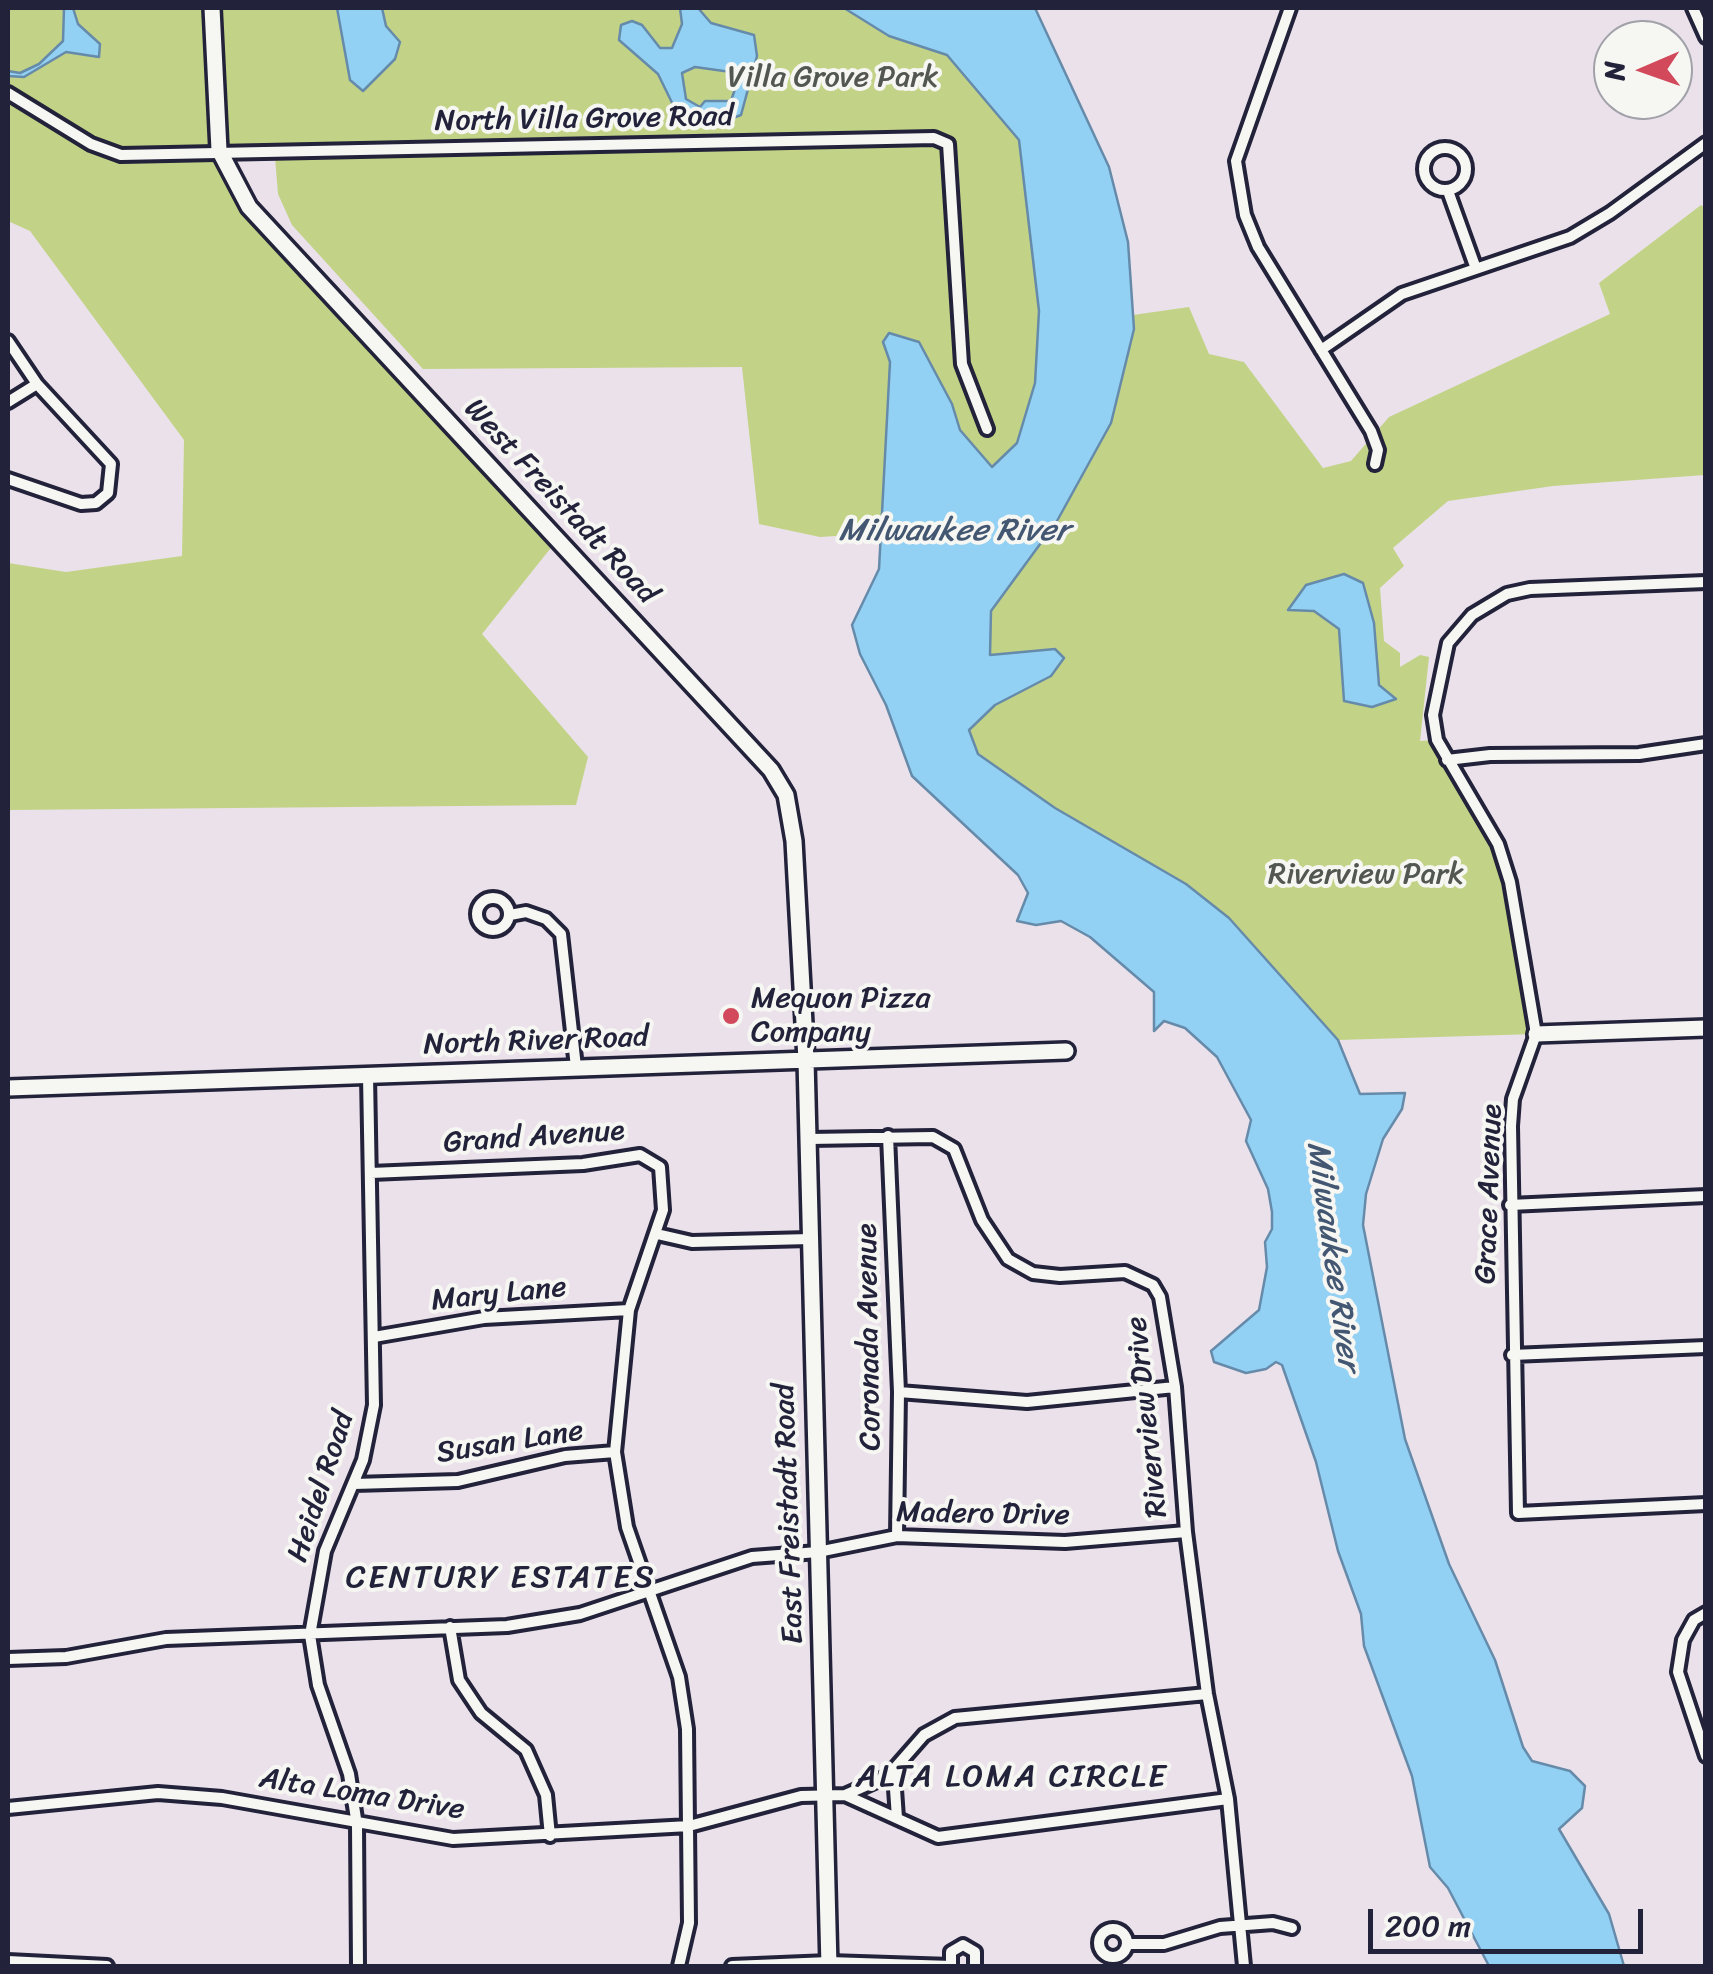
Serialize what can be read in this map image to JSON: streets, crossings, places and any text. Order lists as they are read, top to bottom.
{
  "streets": {
    "street": [
      "North Villa Grove Road",
      "West Freistadt Road",
      "North River Road",
      "Grand Avenue",
      "Grace Avenue",
      "Mary Lane",
      "Coronada Avenue",
      "Riverview Drive",
      "Susan Lane",
      "Heidel Road",
      "East Freistadt Road",
      "Madero Drive",
      "Alta Loma Drive"
    ]
  },
  "crossings": [
    ["North Villa Grove Road", "West Freistadt Road"],
    ["West Freistadt Road", "North River Road"],
    ["West Freistadt Road", "East Freistadt Road"],
    ["North River Road", "Heidel Road"],
    ["North River Road", "East Freistadt Road"],
    ["Grand Avenue", "Mary Lane"],
    ["Grand Avenue", "Susan Lane"],
    ["Grand Avenue", "Heidel Road"],
    ["Grand Avenue", "Madero Drive"],
    ["Grand Avenue", "Alta Loma Drive"],
    ["Mary Lane", "Heidel Road"],
    ["Coronada Avenue", "Riverview Drive"],
    ["Coronada Avenue", "Madero Drive"],
    ["Riverview Drive", "East Freistadt Road"],
    ["Riverview Drive", "Madero Drive"],
    ["Susan Lane", "Heidel Road"],
    ["Heidel Road", "Madero Drive"],
    ["Heidel Road", "Alta Loma Drive"],
    ["East Freistadt Road", "Madero Drive"],
    ["East Freistadt Road", "Alta Loma Drive"]
  ],
  "districts": ["CENTURY ESTATES", "ALTA LOMA CIRCLE"],
  "water": ["Milwaukee River"],
  "parks": ["Villa Grove Park", "Riverview Park"],
  "places": ["Mequon Pizza Company"],
  "scale_bar": "200 m",
  "north": "left"
}
